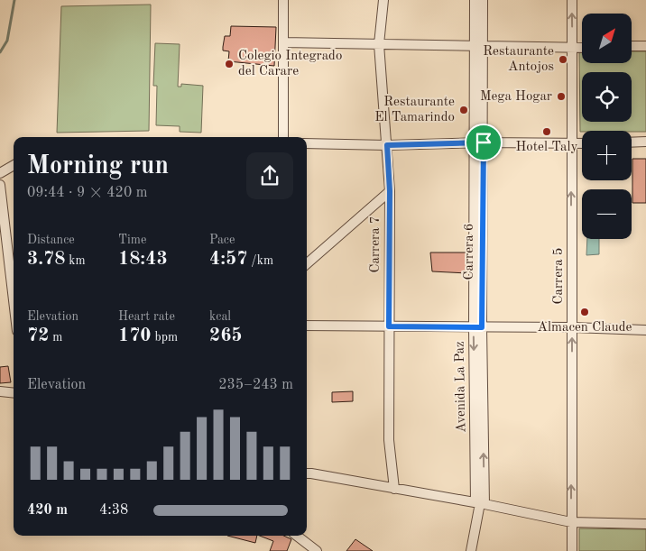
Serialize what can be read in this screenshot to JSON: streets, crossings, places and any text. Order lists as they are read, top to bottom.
{
  "streets": {
    "street": ["Carrera 7", "Carrera 6", "Carrera 5"]
  },
  "one_way": ["Carrera 5"],
  "places": [
    "Restaurante Antojos",
    "Colegio Integrado del Carare",
    "Mega Hogar",
    "Restaurante El Tamarindo",
    "Hotel Taly",
    "Almacen Claude"
  ],
  "north": "top right",
  "page": {
    "map_buttons": ["+", "−"],
    "heading": ["Morning run", "09:44 · 9 × 420 m"],
    "stats": [
      ["Distance", "3.78 km"],
      ["Time", "18:43"],
      ["Pace", "4:57 /km"],
      ["Elevation", "72 m"],
      ["Heart rate", "170 bpm"],
      ["kcal", "265"]
    ],
    "chart": ["Elevation", "235–243 m"],
    "list": [
      {
        "name": "420 m",
        "note": "4:38"
      }
    ]
  }
}
